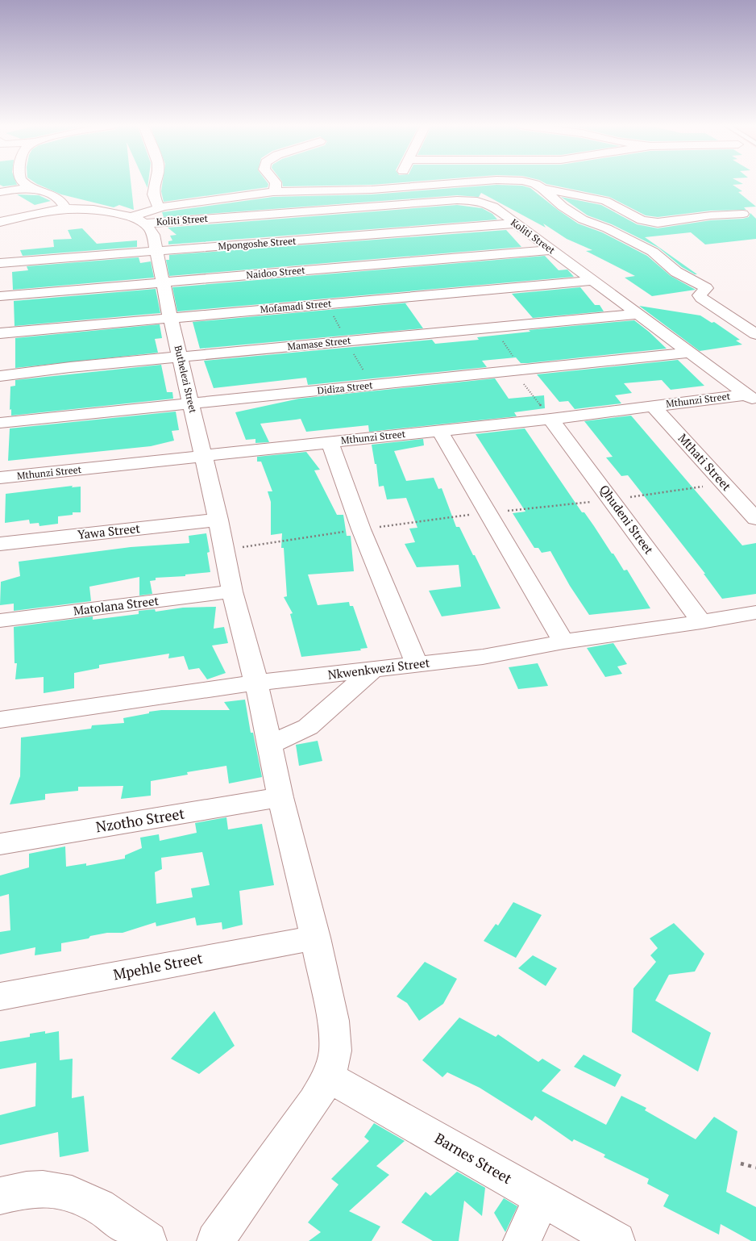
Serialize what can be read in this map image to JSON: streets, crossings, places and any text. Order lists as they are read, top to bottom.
{
  "streets": {
    "street": [
      "Koliti Street",
      "Mpongoshe Street",
      "Naidoo Street",
      "Mofamadi Street",
      "Mamase Street",
      "Buthelezi Street",
      "Didiza Street",
      "Mthunzi Street",
      "Mthati Street",
      "Qhudeni Street",
      "Yawa Street",
      "Matolana Street",
      "Nkwenkwezi Street",
      "Nzotho Street",
      "Mpehle Street",
      "Barnes Street"
    ]
  },
  "crossings": [
    ["Koliti Street", "Mpongoshe Street"],
    ["Koliti Street", "Naidoo Street"],
    ["Koliti Street", "Mofamadi Street"],
    ["Koliti Street", "Mamase Street"],
    ["Koliti Street", "Buthelezi Street"],
    ["Koliti Street", "Didiza Street"],
    ["Koliti Street", "Mthunzi Street"],
    ["Mpongoshe Street", "Buthelezi Street"],
    ["Naidoo Street", "Buthelezi Street"],
    ["Mofamadi Street", "Buthelezi Street"],
    ["Mamase Street", "Buthelezi Street"],
    ["Buthelezi Street", "Didiza Street"],
    ["Buthelezi Street", "Mthunzi Street"],
    ["Buthelezi Street", "Yawa Street"],
    ["Buthelezi Street", "Matolana Street"],
    ["Buthelezi Street", "Nkwenkwezi Street"],
    ["Buthelezi Street", "Nzotho Street"],
    ["Buthelezi Street", "Mpehle Street"],
    ["Buthelezi Street", "Barnes Street"],
    ["Mthunzi Street", "Mthati Street"],
    ["Mthunzi Street", "Qhudeni Street"],
    ["Qhudeni Street", "Nkwenkwezi Street"]
  ]
}
